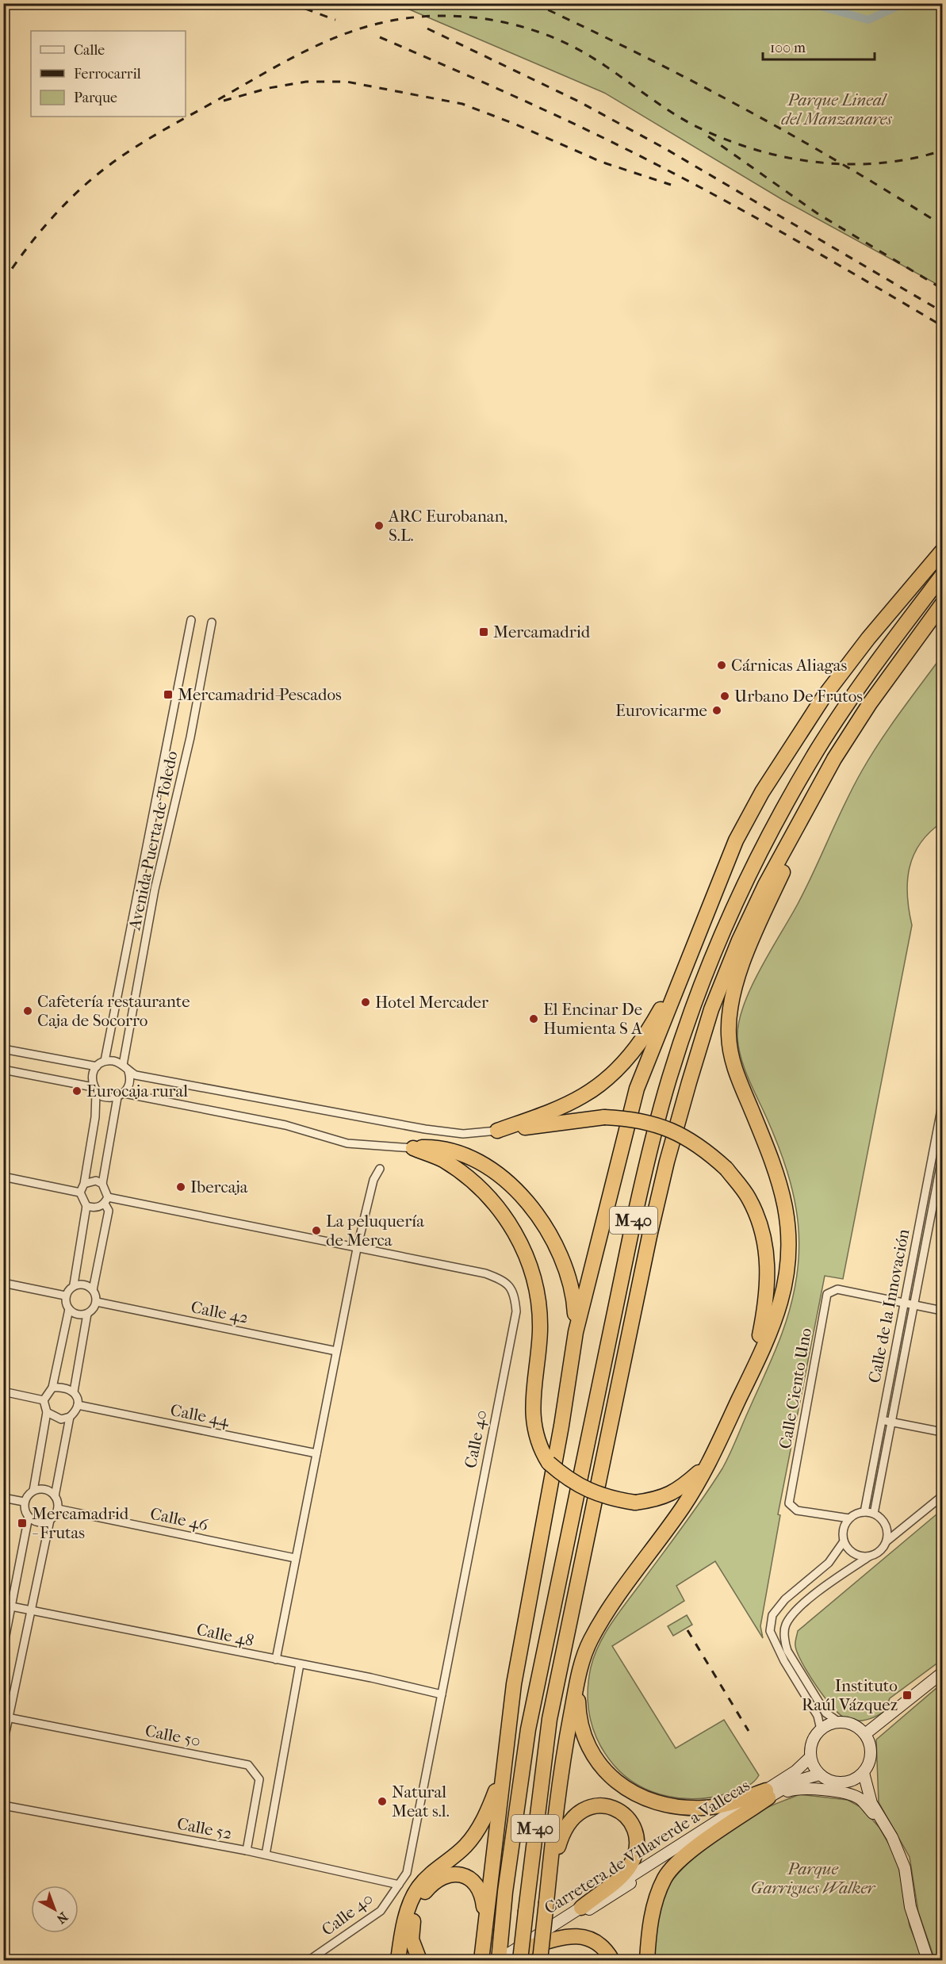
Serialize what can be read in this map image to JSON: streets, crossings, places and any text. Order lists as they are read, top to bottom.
{
  "streets": {
    "highway": ["M-40"],
    "main road": ["Carretera de Villaverde a Vallecas"],
    "street": [
      "Avenida Puerta de Toledo",
      "Calle de la Innovación",
      "Calle 42",
      "Calle Ciento Uno",
      "Calle 44",
      "Calle 40",
      "Calle 46",
      "Calle 48",
      "Calle 50",
      "Calle 52"
    ]
  },
  "crossings": [
    ["M-40", "Carretera de Villaverde a Vallecas"],
    ["Calle de la Innovación", "Calle Ciento Uno"],
    ["Calle 40", "Calle 48"],
    ["Calle 40", "Calle 52"],
    ["Calle 50", "Calle 52"]
  ],
  "parks": ["Parque Lineal del Manzanares", "Parque Garrigues Walker"],
  "places": {
    "other": [
      "ARC Eurobanan, S.L.",
      "Cárnicas Aliagas",
      "Urbano De Frutos",
      "Eurovicarme",
      "Hotel Mercader",
      "Cafetería restaurante Caja de Socorro",
      "El Encinar De Humienta S A",
      "Eurocaja rural",
      "Ibercaja",
      "La peluquería de Merca",
      "Natural Meat s.l."
    ],
    "transit": [
      "Mercamadrid",
      "Mercamadrid-Pescados",
      "Mercamadrid - Frutas",
      "Instituto Raúl Vázquez"
    ]
  },
  "legend": ["Calle", "Ferrocarril", "Parque"],
  "scale_bar": "100 m",
  "north": "bottom right"
}
